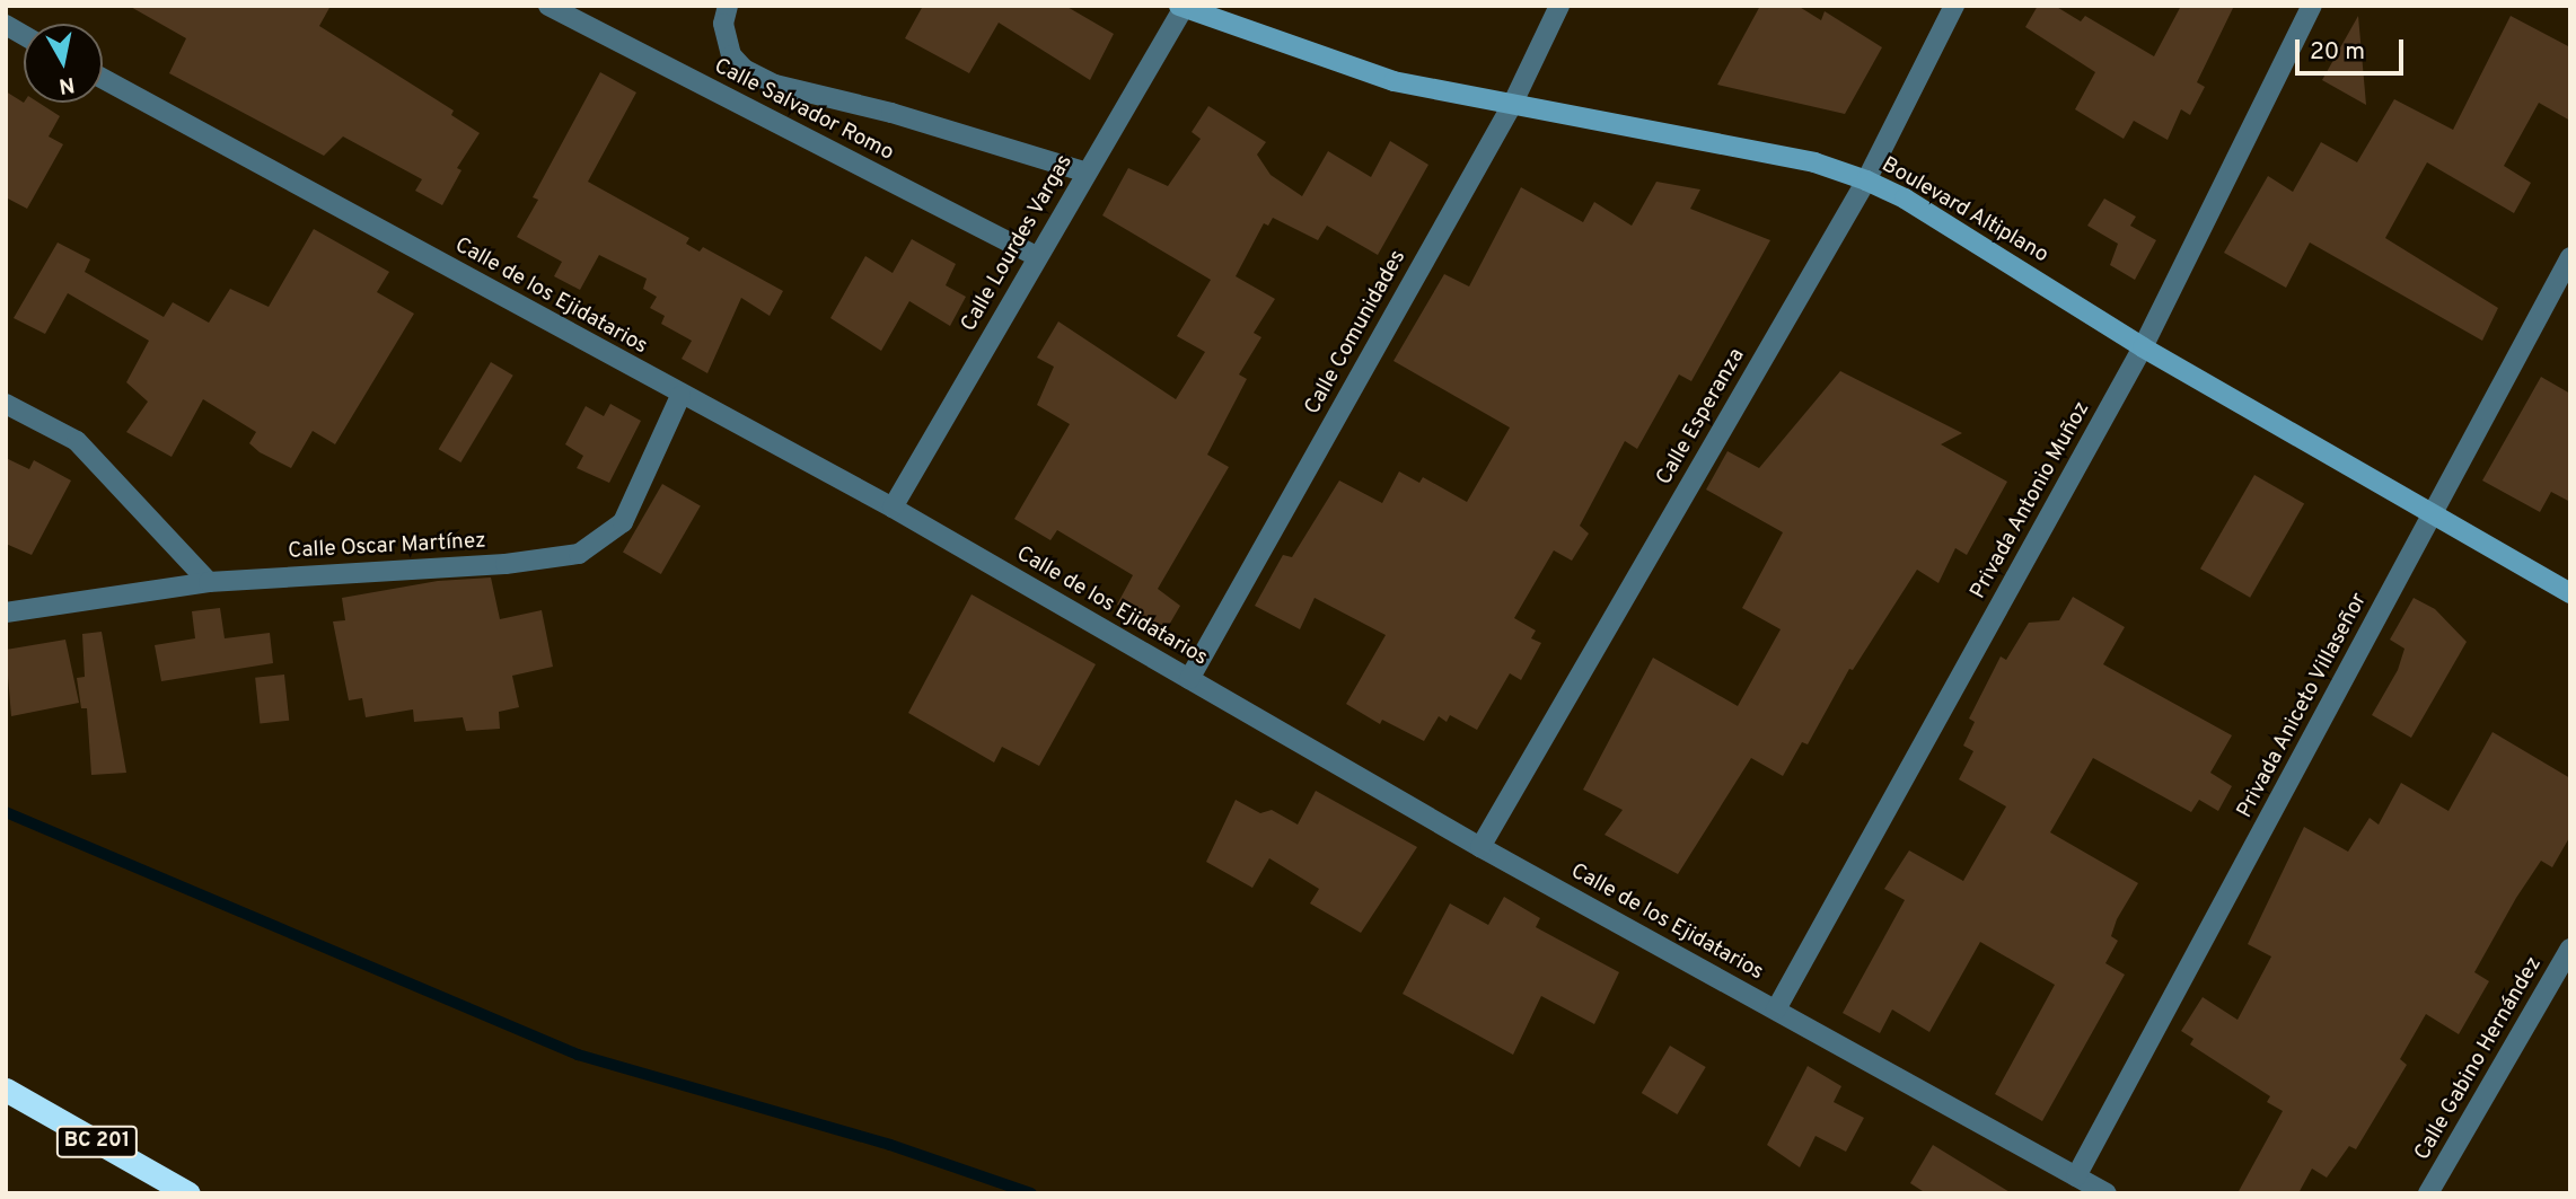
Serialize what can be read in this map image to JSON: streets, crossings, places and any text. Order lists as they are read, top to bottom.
{
  "streets": {
    "highway": ["BC 201"],
    "street": [
      "Calle Salvador Romo",
      "Boulevard Altiplano",
      "Calle Lourdes Vargas",
      "Calle de los Ejidatarios",
      "Calle Comunidades",
      "Calle Esperanza",
      "Privada Antonio Muñoz",
      "Calle Oscar Martínez",
      "Privada Aniceto Villaseñor",
      "Calle Gabino Hernández"
    ]
  },
  "crossings": [
    ["Calle Salvador Romo", "Calle Lourdes Vargas"],
    ["Boulevard Altiplano", "Calle Lourdes Vargas"],
    ["Boulevard Altiplano", "Calle Comunidades"],
    ["Boulevard Altiplano", "Calle Esperanza"],
    ["Boulevard Altiplano", "Privada Antonio Muñoz"],
    ["Boulevard Altiplano", "Privada Aniceto Villaseñor"],
    ["Calle Lourdes Vargas", "Calle de los Ejidatarios"],
    ["Calle de los Ejidatarios", "Calle Comunidades"],
    ["Calle de los Ejidatarios", "Calle Esperanza"],
    ["Calle de los Ejidatarios", "Privada Antonio Muñoz"],
    ["Calle de los Ejidatarios", "Calle Oscar Martínez"],
    ["Calle de los Ejidatarios", "Privada Aniceto Villaseñor"]
  ],
  "scale_bar": "20 m",
  "north": "bottom"
}
